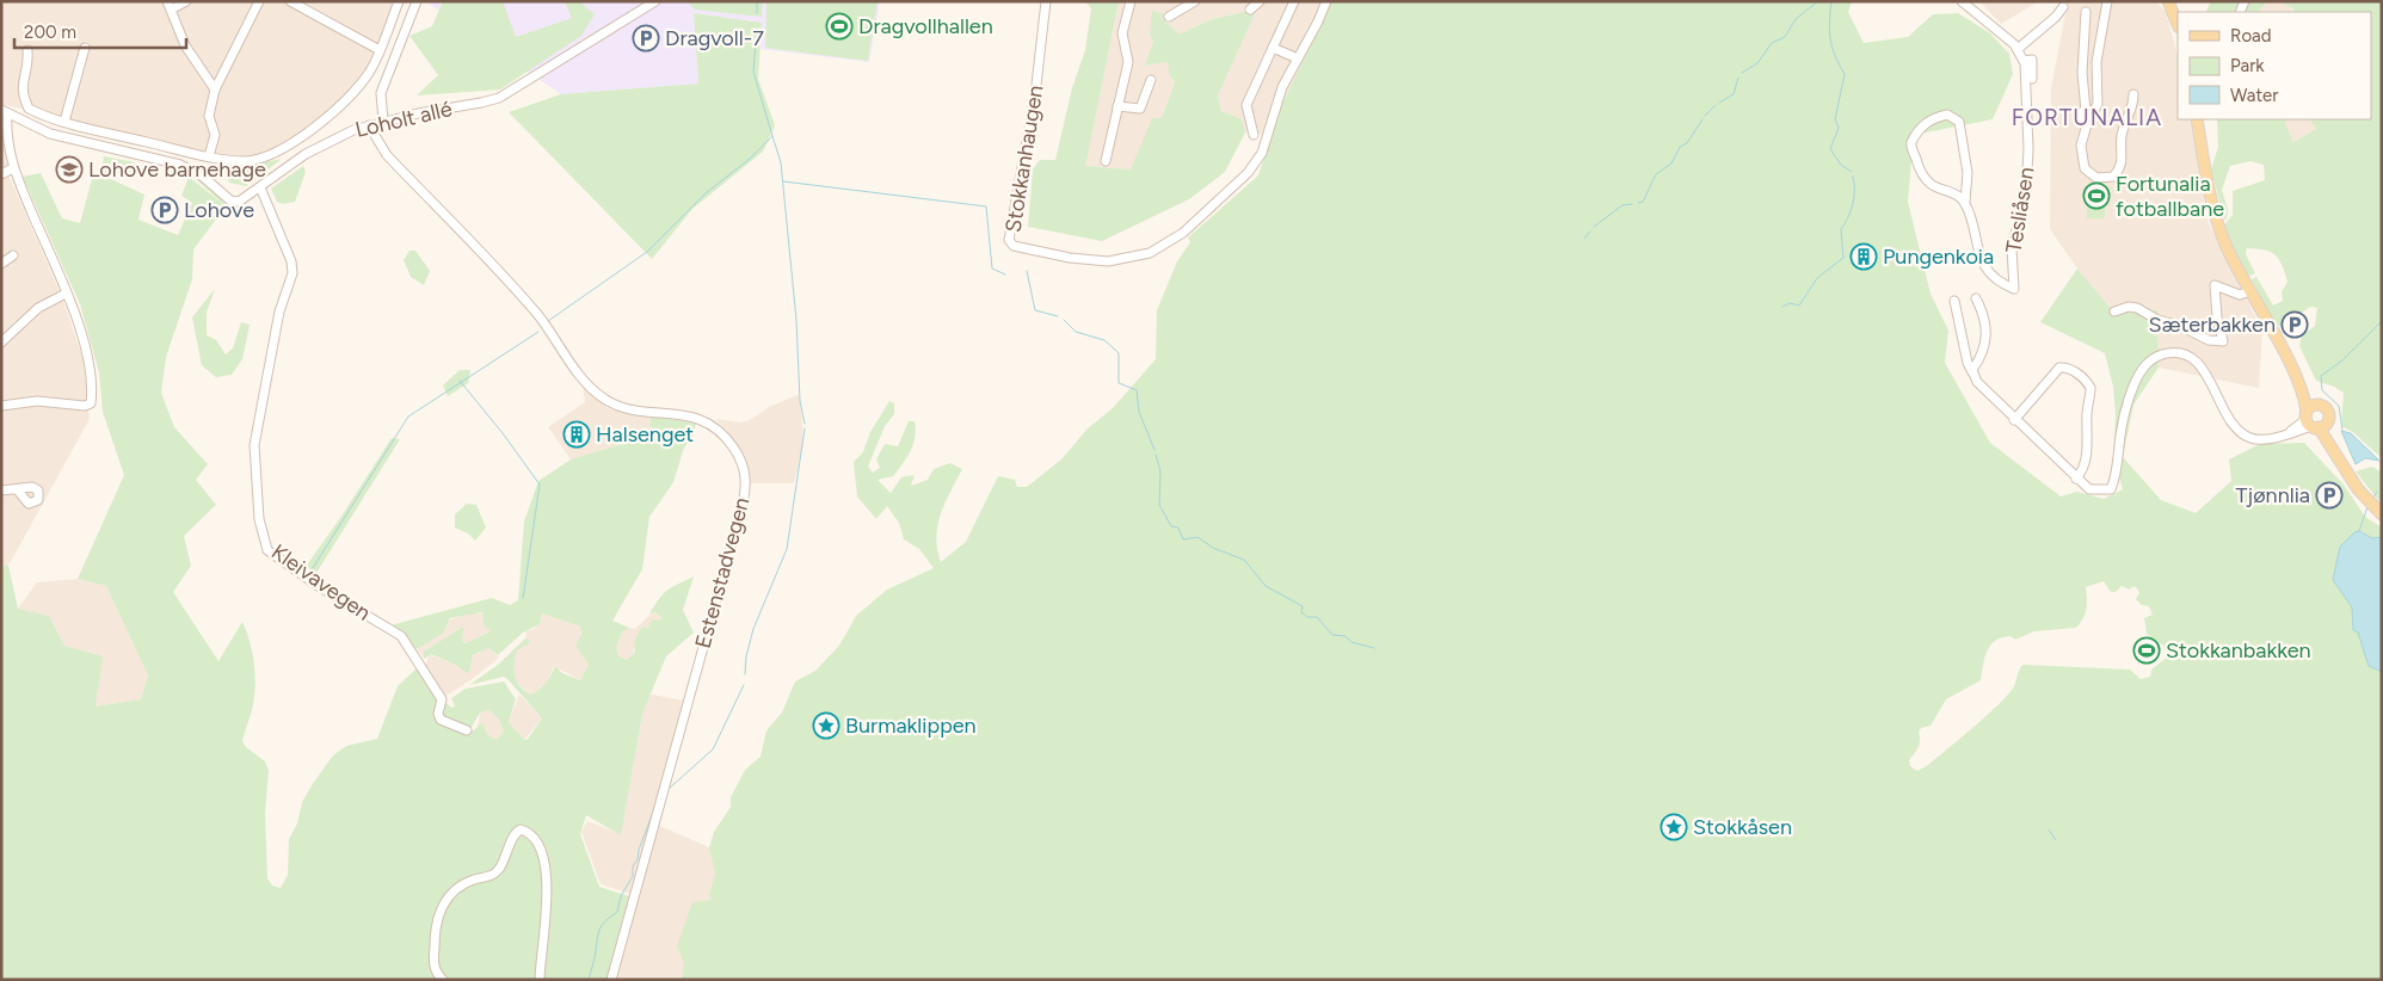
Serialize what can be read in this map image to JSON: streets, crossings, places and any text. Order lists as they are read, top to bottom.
{
  "streets": {
    "street": [
      "Loholt allé",
      "Stokkanhaugen",
      "Tesliåsen",
      "Estenstadvegen",
      "Kleivavegen"
    ]
  },
  "crossings": [
    ["Loholt allé", "Estenstadvegen"],
    ["Loholt allé", "Kleivavegen"]
  ],
  "districts": ["FORTUNALIA"],
  "places": {
    "sports": ["Dragvollhallen", "Fortunalia fotballbane", "Stokkanbakken"],
    "parking": [
      "Dragvoll-7",
      "Lohove",
      "Sæterbakken",
      "Tjønnlia"
    ],
    "school or university": ["Lohove barnehage"],
    "building": ["Pungenkoia", "Halsenget"],
    "place": ["Burmaklippen", "Stokkåsen"]
  },
  "legend": ["Road", "Park", "Water"],
  "scale_bar": "200 m"
}
